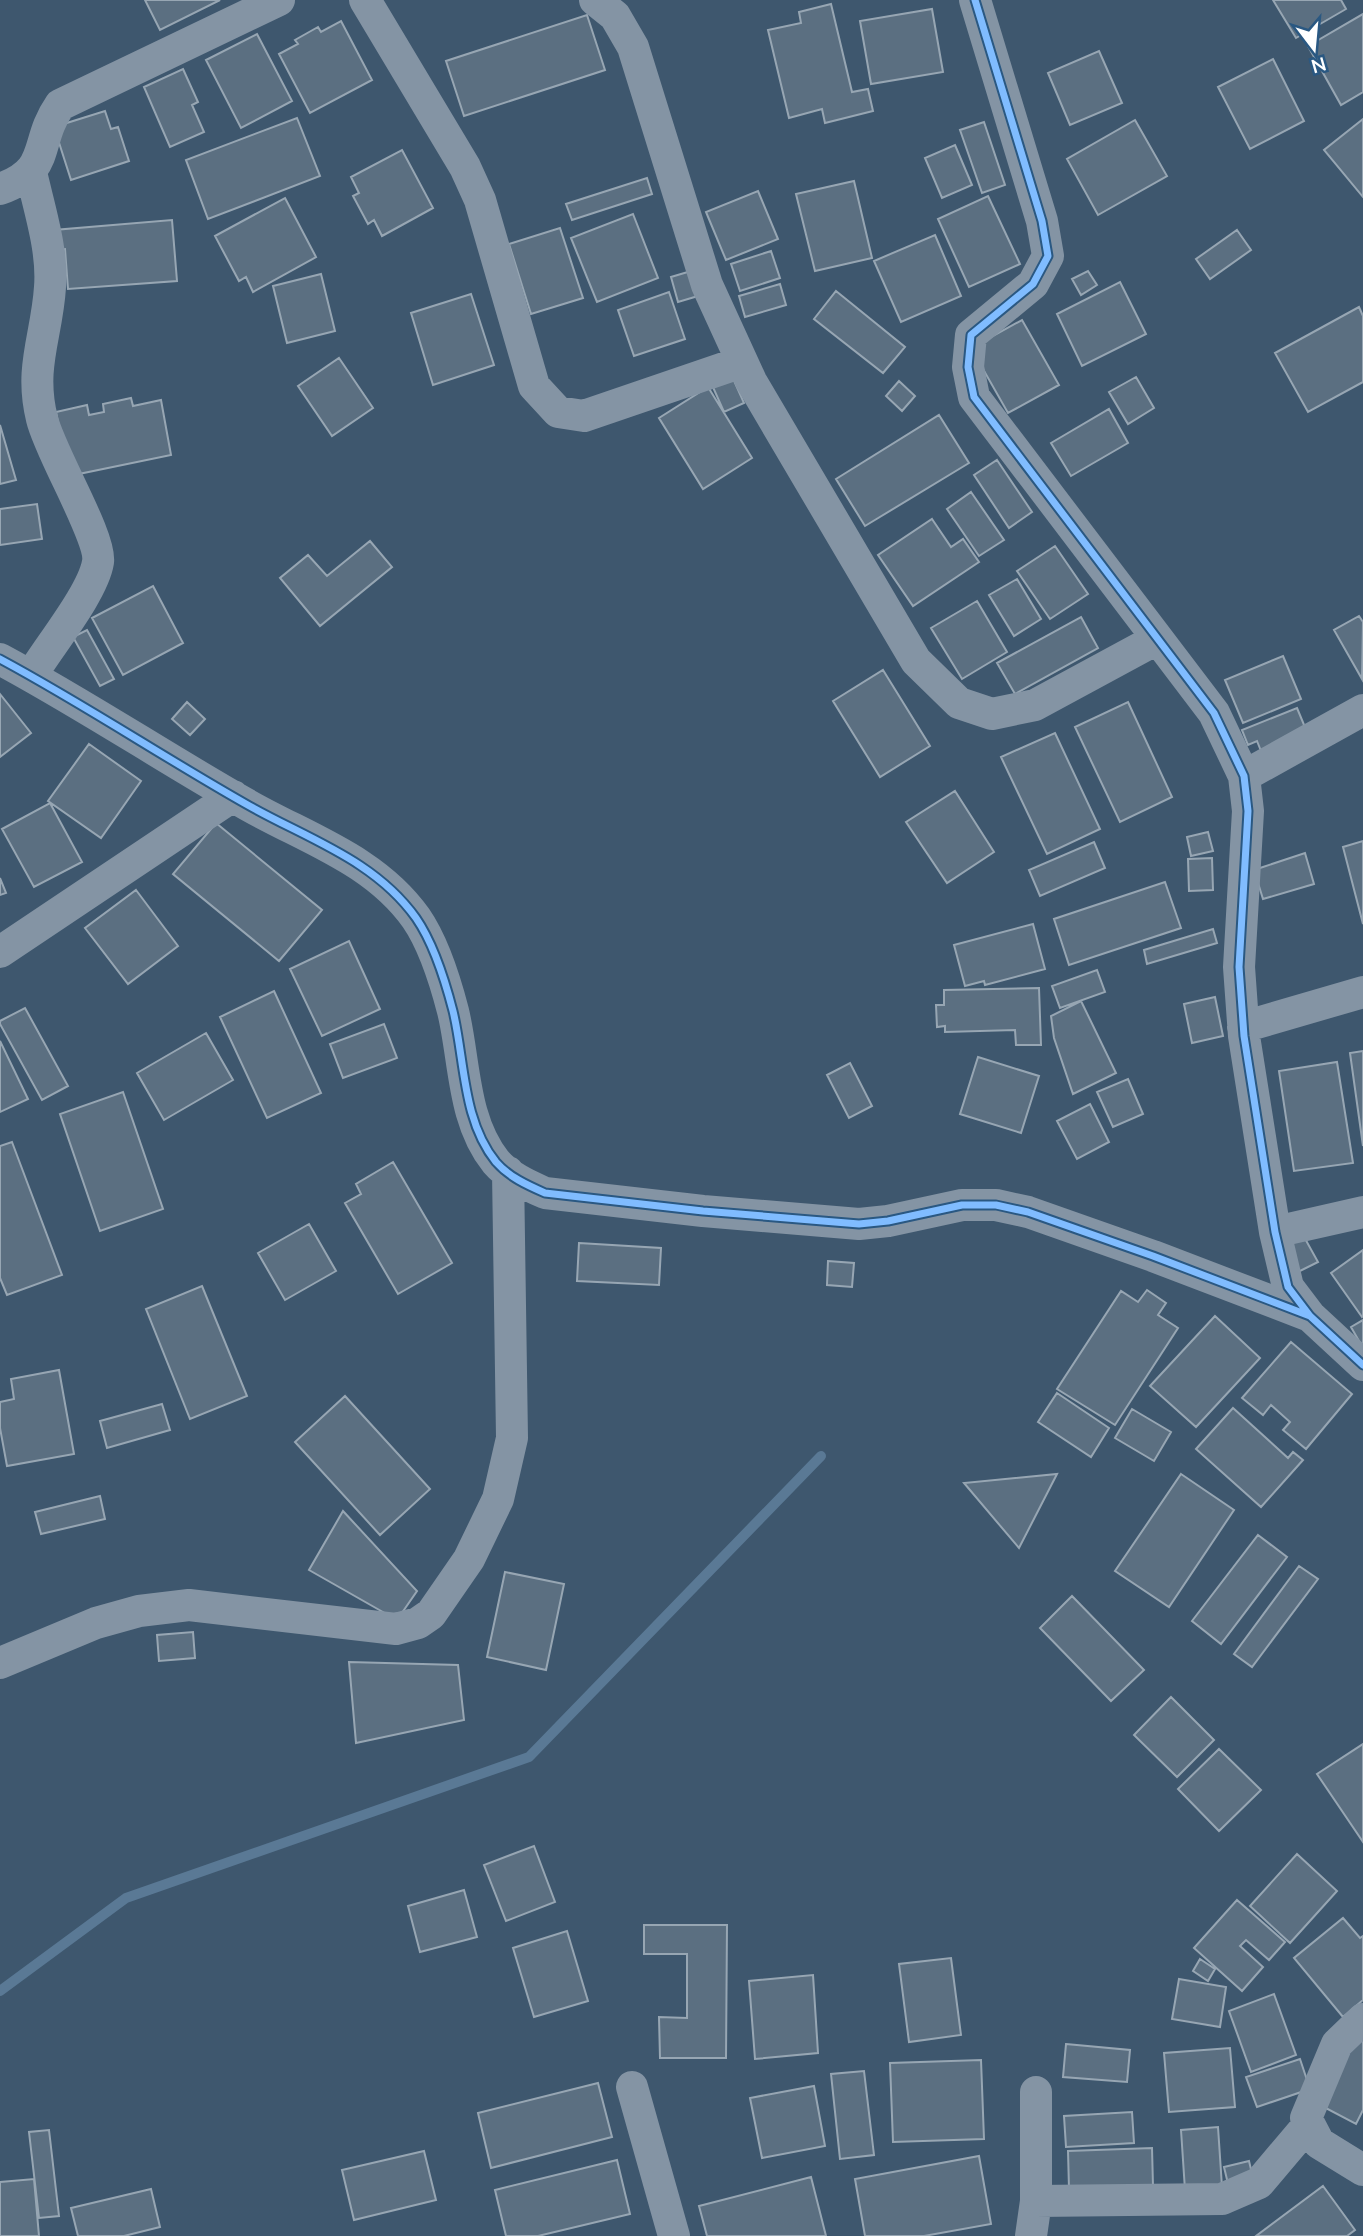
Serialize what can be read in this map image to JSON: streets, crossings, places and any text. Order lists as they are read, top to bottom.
{
  "north": "bottom"
}
